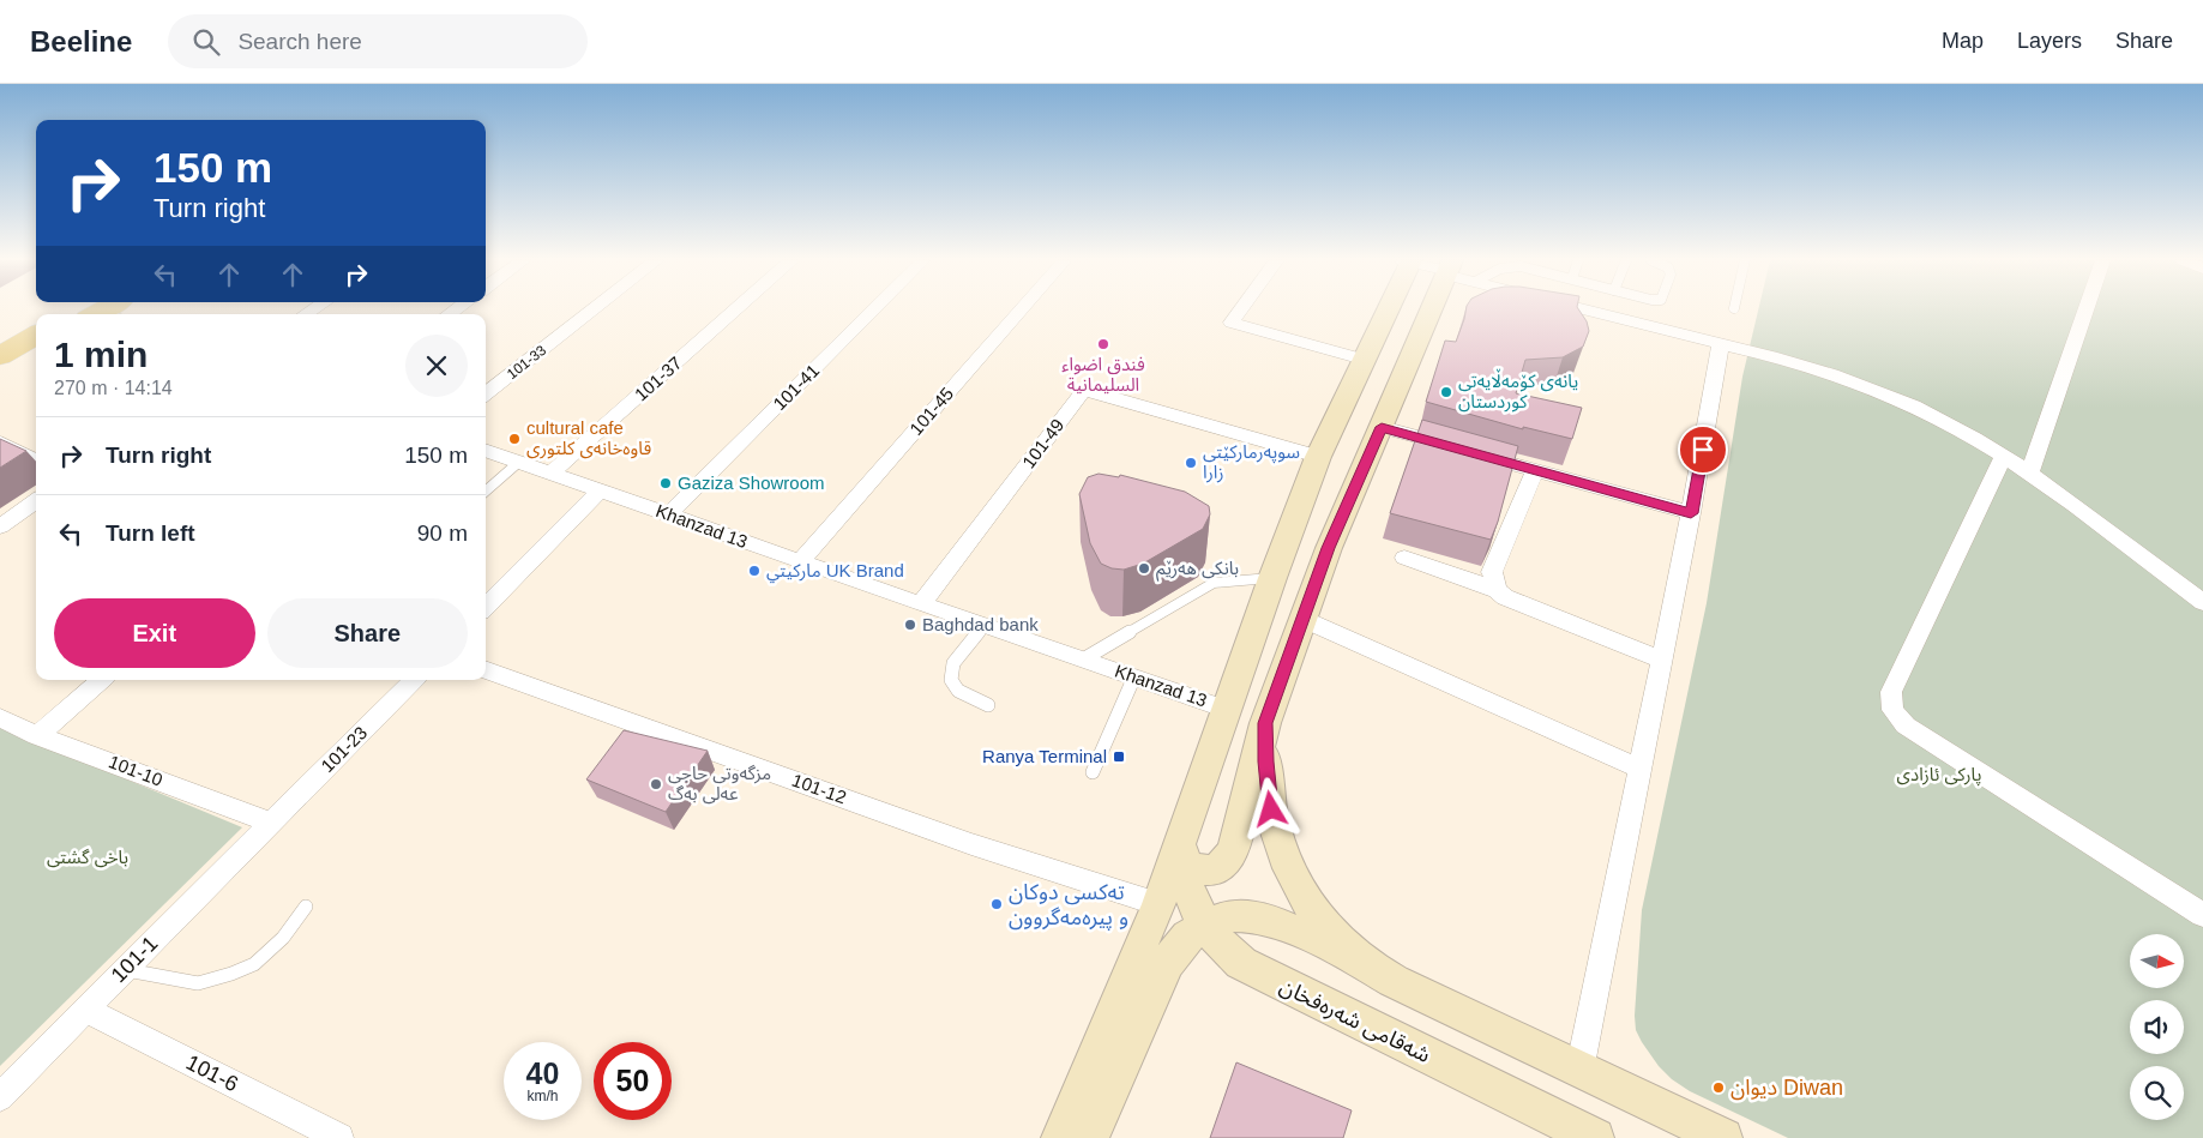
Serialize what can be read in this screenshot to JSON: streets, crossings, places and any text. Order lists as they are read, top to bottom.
{
  "streets": {
    "main road": ["شەقامی شەرەفخان"],
    "street": [
      "101-33",
      "101-37",
      "101-41",
      "101-45",
      "101-49",
      "Khanzad 13",
      "101-23",
      "101-10",
      "101-12",
      "101-1",
      "101-6"
    ]
  },
  "crossings": [
    ["101-37", "Khanzad 13"],
    ["101-41", "Khanzad 13"],
    ["101-45", "Khanzad 13"],
    ["101-49", "Khanzad 13"],
    ["101-23", "101-10"],
    ["101-23", "101-1"],
    ["101-10", "101-1"],
    ["101-1", "101-6"]
  ],
  "parks": ["پارکی ئازادی", "باخی گشتی"],
  "places": {
    "other": [
      "فندق اضواء السليمانية",
      "یانەی کۆمەڵایەتی کوردستان",
      "cultural cafe قاوەخانەی کلتوری",
      "سوپەرمارکێتی زارا",
      "Gaziza Showroom",
      "بانکی هەرێم",
      "مارکيتي UK Brand",
      "Baghdad bank",
      "مزگەوتی حاجی عەلی بەگ",
      "تەکسی دوکان و پیرەمەگروون",
      "دیوان Diwan"
    ],
    "transit": ["Ranya Terminal"]
  },
  "north": "right",
  "page": {
    "header": "Beeline",
    "search": "Search here",
    "nav": ["Map", "Layers", "Share"],
    "turn": ["150 m", "Turn right"],
    "heading": ["1 min", "270 m · 14:14"],
    "list": [
      {
        "name": "Turn right",
        "value": "150 m"
      },
      {
        "name": "Turn left",
        "value": "90 m"
      }
    ],
    "buttons": ["Exit", "Share"],
    "speed": "40 km/h",
    "limit": "50"
  }
}
